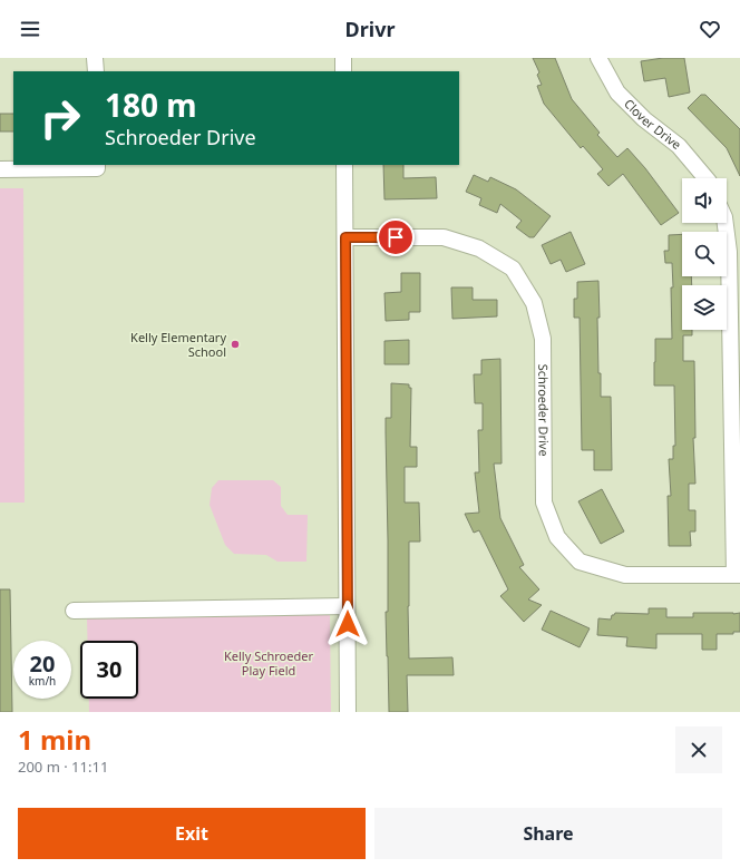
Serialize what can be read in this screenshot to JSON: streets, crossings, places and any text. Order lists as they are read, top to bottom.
{
  "streets": {
    "street": ["Clover Drive", "Schroeder Drive"]
  },
  "parks": ["Kelly Schroeder Play Field"],
  "places": ["Kelly Elementary School"],
  "page": {
    "header": "Drivr",
    "turn": ["180 m", "Schroeder Drive"],
    "speed": "20 km/h",
    "limit": "30",
    "heading": ["1 min", "200 m · 11:11"],
    "buttons": ["Exit", "Share"]
  }
}
